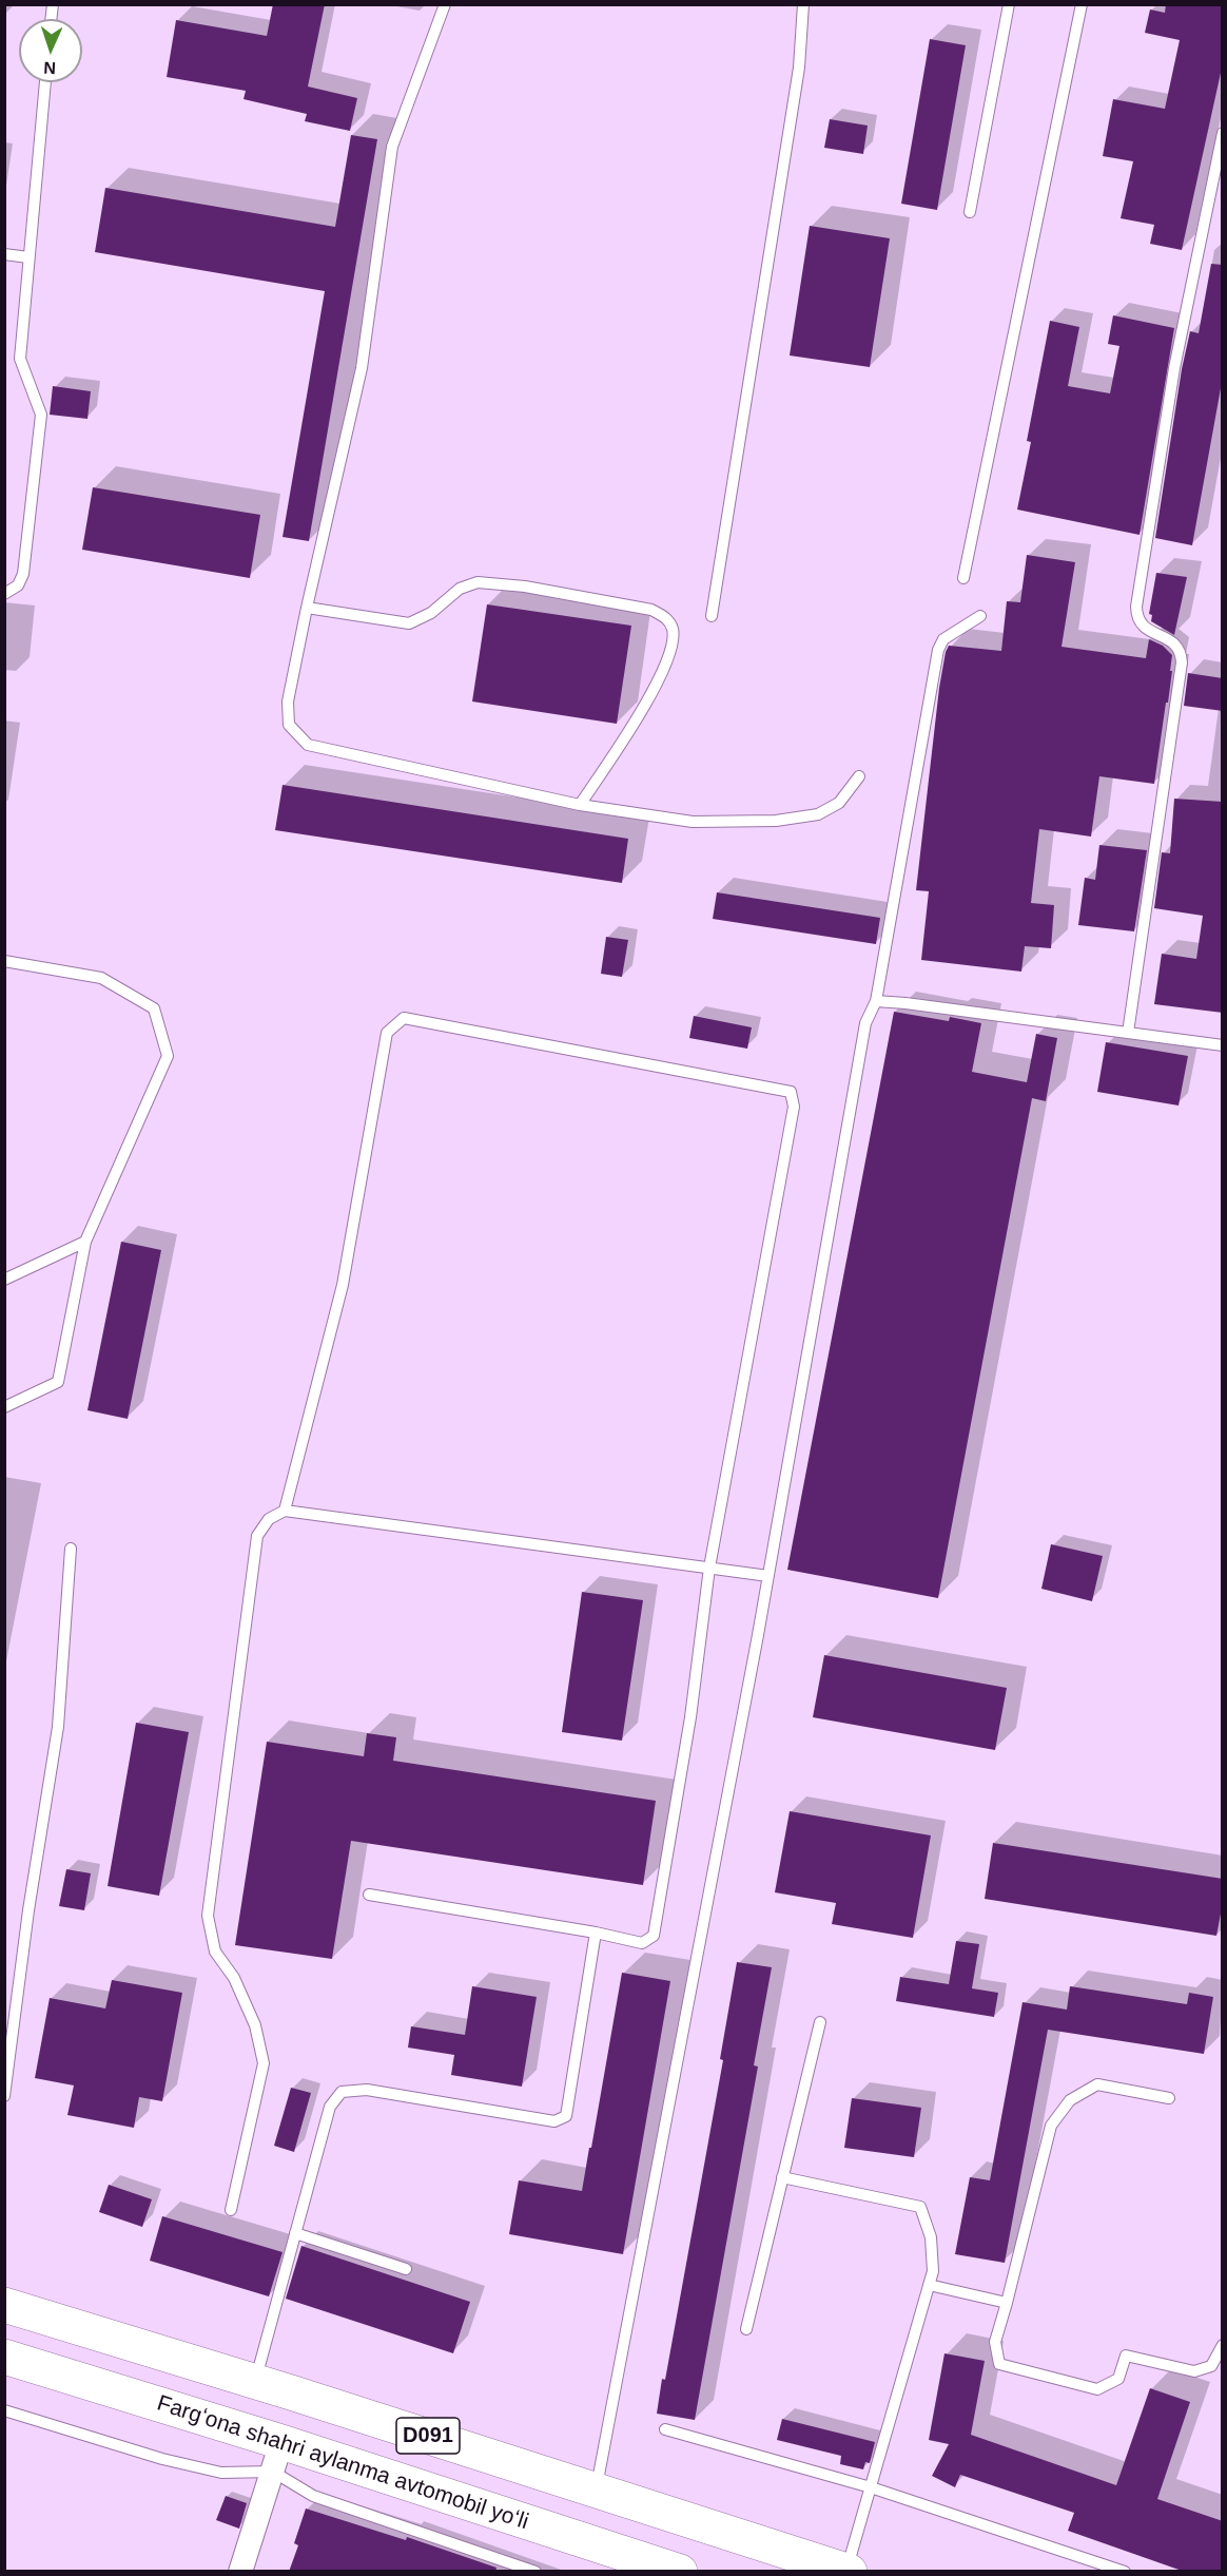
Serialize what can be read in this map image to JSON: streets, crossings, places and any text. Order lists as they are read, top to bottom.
{
  "streets": {
    "highway": ["D091", "Fargʻona shahri aylanma avtomobil yoʻli"]
  },
  "north": "bottom"
}
